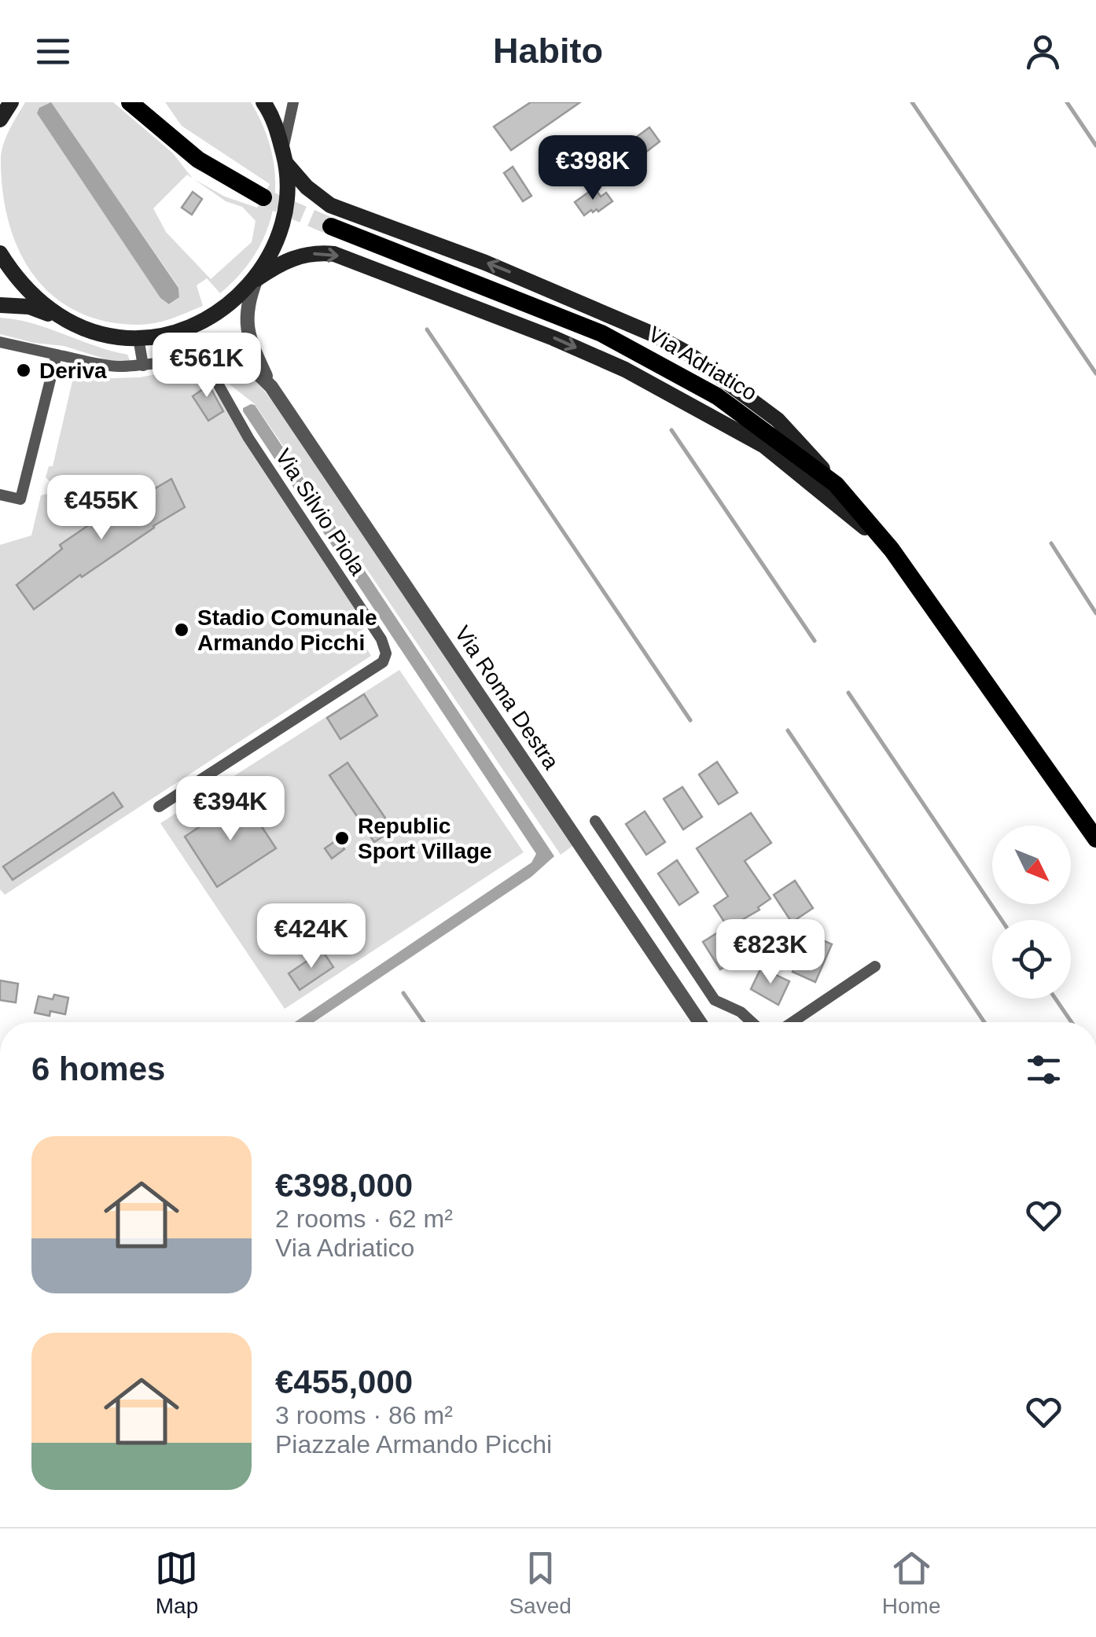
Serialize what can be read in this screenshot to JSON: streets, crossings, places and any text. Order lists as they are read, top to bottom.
{
  "streets": {
    "main road": ["Via Adriatico"],
    "street": ["Via Silvio Piola", "Via Roma Destra"]
  },
  "places": ["Deriva", "Stadio Comunale Armando Picchi", "Republic Sport Village"],
  "north": "bottom right",
  "page": {
    "header": "Habito",
    "price": [
      "€398K",
      "€561K",
      "€455K",
      "€394K",
      "€424K",
      "€823K"
    ],
    "heading": "6 homes",
    "list": [
      {
        "name": "€398,000",
        "note": "2 rooms · 62 m² · Via Adriatico"
      },
      {
        "name": "€455,000",
        "note": "3 rooms · 86 m² · Piazzale Armando Picchi"
      }
    ],
    "tabs": ["Map", "Saved", "Home"]
  }
}
